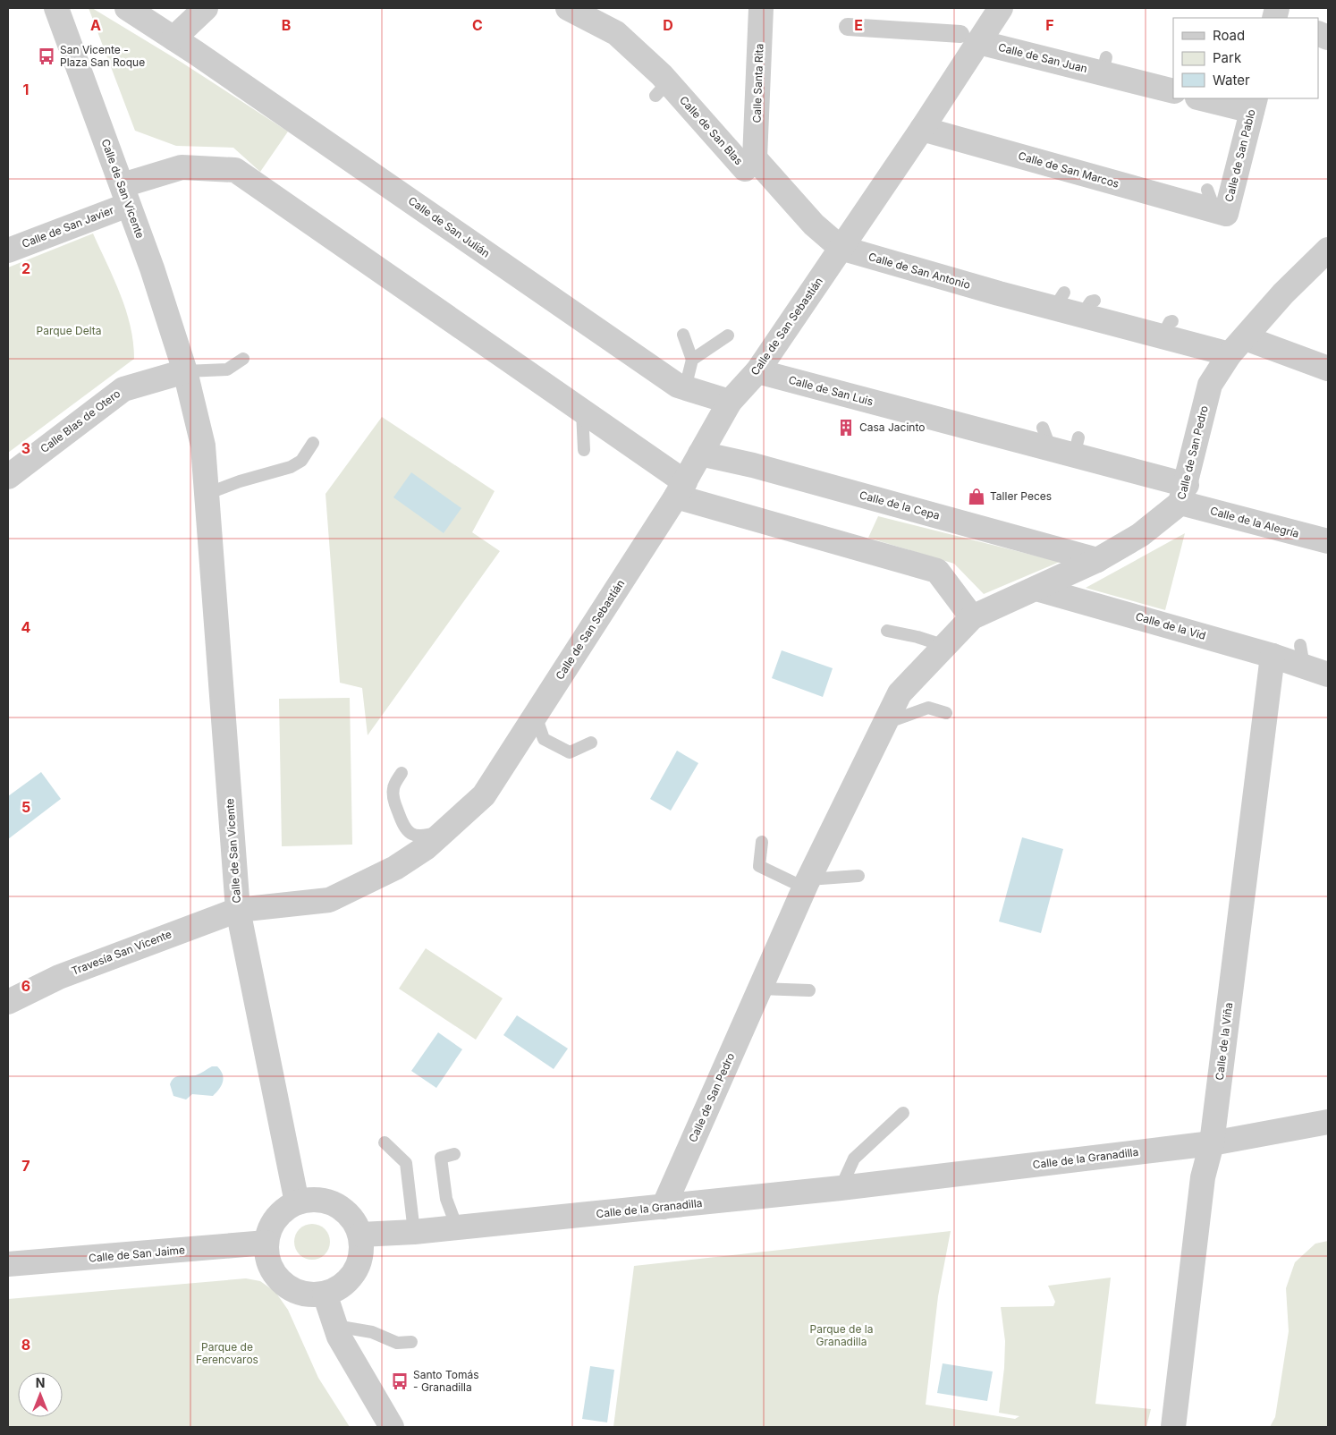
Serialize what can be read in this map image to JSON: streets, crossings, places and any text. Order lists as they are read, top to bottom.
{
  "streets": {
    "street": [
      "Calle de San Juan",
      "Calle Santa Rita",
      "Calle de San Blas",
      "Calle de San Pablo",
      "Calle de San Marcos",
      "Calle de San Vicente",
      "Calle de San Javier",
      "Calle de San Julián",
      "Calle de San Antonio",
      "Calle de San Sebastián",
      "Calle de San Luis",
      "Calle Blas de Otero",
      "Calle de San Pedro",
      "Calle de la Cepa",
      "Calle de la Alegría",
      "Calle de la Vid",
      "Travesía San Vicente",
      "Calle de la Viña",
      "Calle de la Granadilla",
      "Calle de San Jaime"
    ]
  },
  "crossings": [
    ["Calle de San Juan", "Calle de San Sebastián"],
    ["Calle Santa Rita", "Calle de San Blas"],
    ["Calle de San Blas", "Calle de San Antonio"],
    ["Calle de San Blas", "Calle de San Sebastián"],
    ["Calle de San Pablo", "Calle de San Marcos"],
    ["Calle de San Marcos", "Calle de San Sebastián"],
    ["Calle de San Vicente", "Calle de San Javier"],
    ["Calle de San Vicente", "Calle de San Sebastián"],
    ["Calle de San Vicente", "Calle Blas de Otero"],
    ["Calle de San Vicente", "Travesía San Vicente"],
    ["Calle de San Vicente", "Calle de la Granadilla"],
    ["Calle de San Vicente", "Calle de San Jaime"],
    ["Calle de San Julián", "Calle de San Sebastián"],
    ["Calle de San Antonio", "Calle de San Sebastián"],
    ["Calle de San Antonio", "Calle de San Pedro"],
    ["Calle de San Sebastián", "Calle de San Luis"],
    ["Calle de San Sebastián", "Calle de la Cepa"],
    ["Calle de San Sebastián", "Travesía San Vicente"],
    ["Calle de San Luis", "Calle de San Pedro"],
    ["Calle de San Luis", "Calle de la Alegría"],
    ["Calle de San Pedro", "Calle de la Cepa"],
    ["Calle de San Pedro", "Calle de la Alegría"],
    ["Calle de San Pedro", "Calle de la Vid"],
    ["Calle de San Pedro", "Calle de la Granadilla"],
    ["Calle de la Vid", "Calle de la Viña"],
    ["Calle de la Viña", "Calle de la Granadilla"],
    ["Calle de la Granadilla", "Calle de San Jaime"]
  ],
  "parks": ["Parque Delta", "Parque de la Granadilla", "Parque de Ferencvaros"],
  "places": {
    "bus stop": ["San Vicente - Plaza San Roque", "Santo Tomás - Granadilla"],
    "building": ["Casa Jacinto"],
    "shop": ["Taller Peces"]
  },
  "legend": ["Road", "Park", "Water"],
  "north": "top",
  "grid": {
    "columns": [
      "A",
      "B",
      "C",
      "D",
      "E",
      "F"
    ],
    "rows": [
      "1",
      "2",
      "3",
      "4",
      "5",
      "6",
      "7",
      "8"
    ]
  }
}
